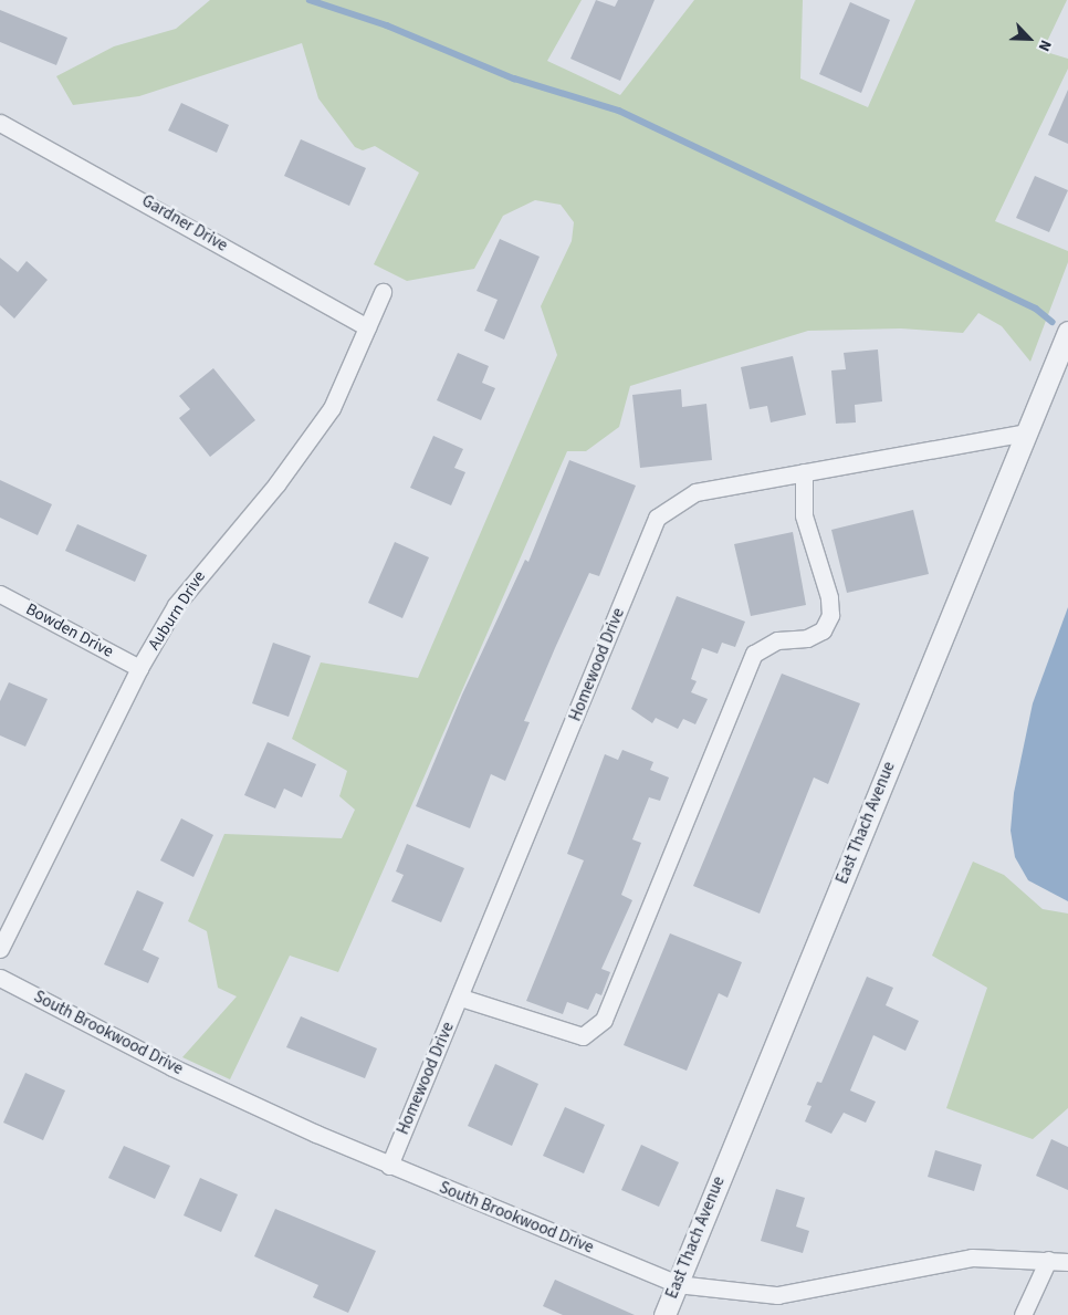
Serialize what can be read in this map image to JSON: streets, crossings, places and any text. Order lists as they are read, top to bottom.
{
  "streets": {
    "street": [
      "Gardner Drive",
      "Auburn Drive",
      "Bowden Drive",
      "Homewood Drive",
      "East Thach Avenue",
      "South Brookwood Drive"
    ]
  },
  "crossings": [
    ["Gardner Drive", "Auburn Drive"],
    ["Auburn Drive", "Bowden Drive"],
    ["Homewood Drive", "East Thach Avenue"],
    ["Homewood Drive", "South Brookwood Drive"],
    ["East Thach Avenue", "South Brookwood Drive"]
  ],
  "north": "bottom right"
}
